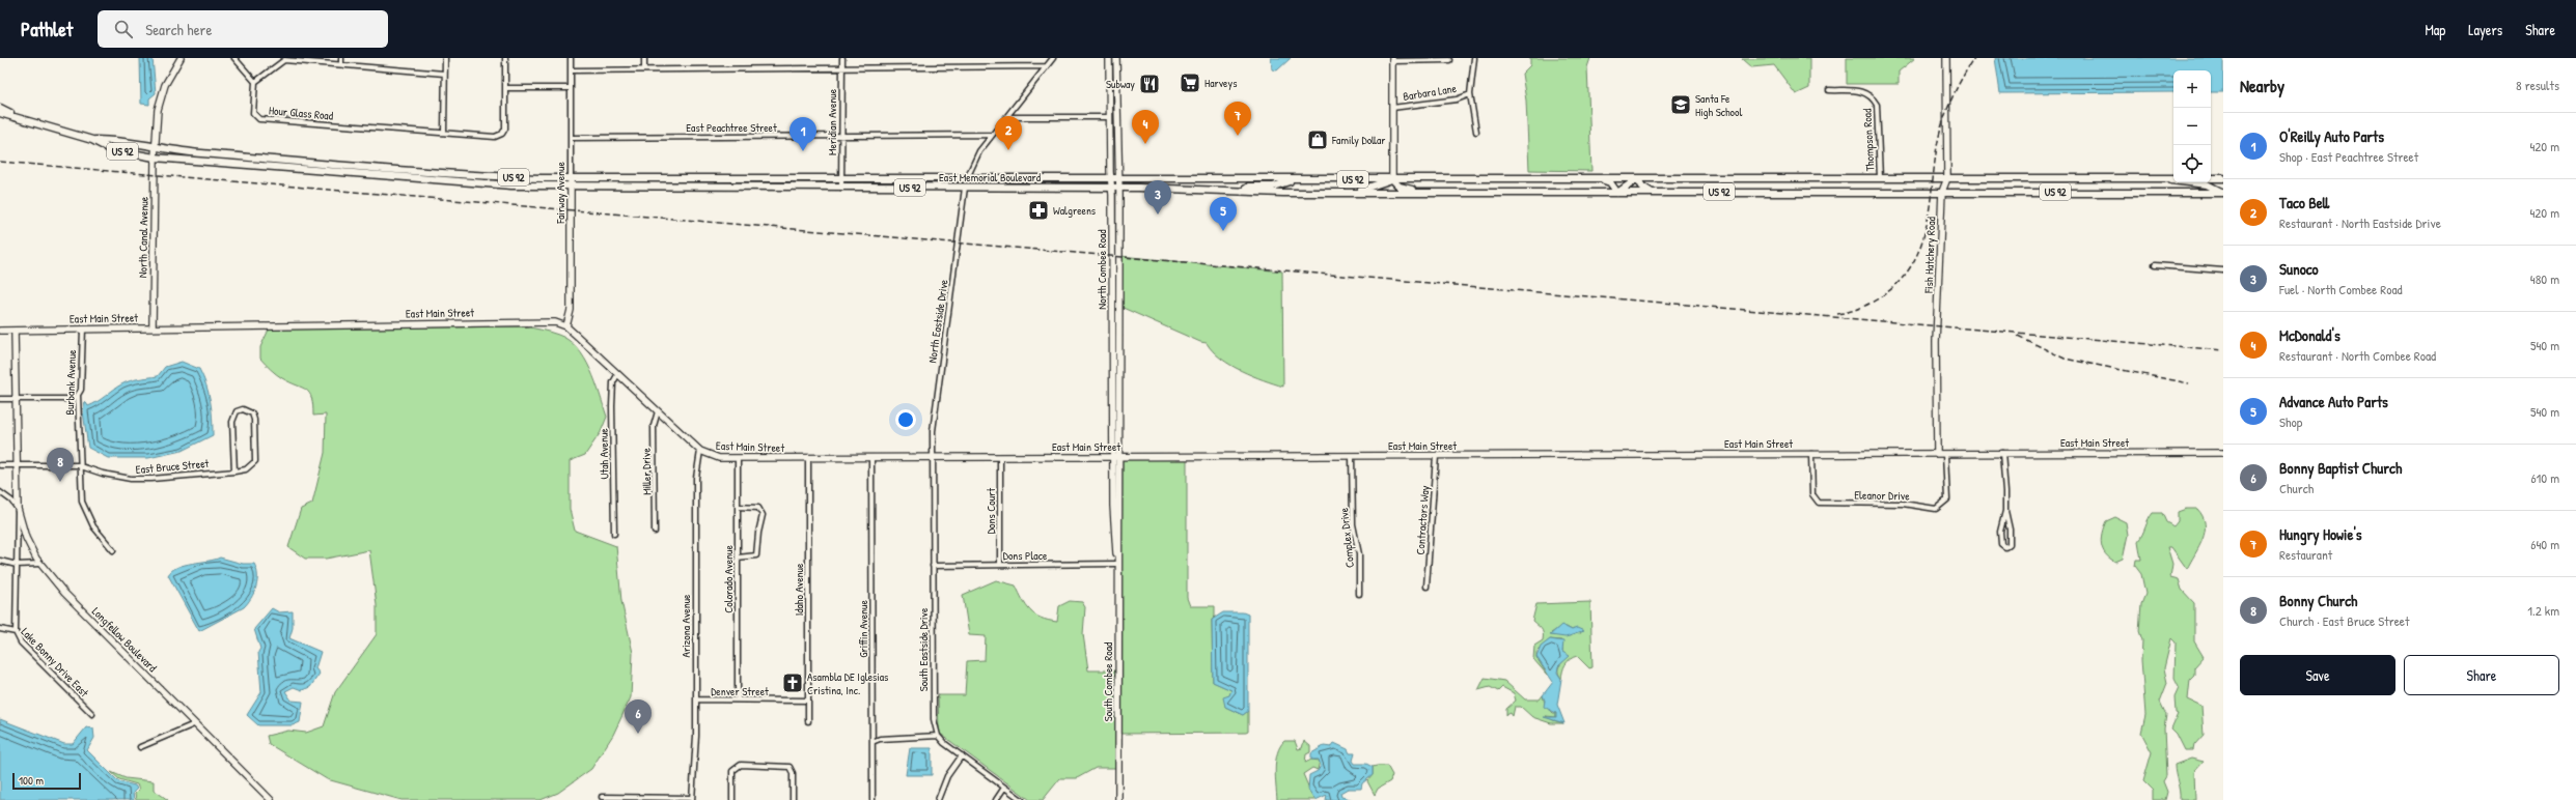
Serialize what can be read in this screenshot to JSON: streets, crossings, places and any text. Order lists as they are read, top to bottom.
{
  "streets": {
    "main road": [
      "US 92",
      "East Memorial Boulevard",
      "Fairway Avenue",
      "North Canal Avenue",
      "Fish Hatchery Road",
      "North Combee Road",
      "East Main Street",
      "Longfellow Boulevard",
      "South Combee Road"
    ],
    "street": [
      "Barbara Lane",
      "Hour Glass Road",
      "Meridian Avenue",
      "East Peachtree Street",
      "Thompson Road",
      "North Eastside Drive",
      "Burbank Avenue",
      "Utah Avenue",
      "East Bruce Street",
      "Miller Drive",
      "Eleanor Drive",
      "Dons Court",
      "Contractors Way",
      "Complex Drive",
      "Dons Place",
      "Colorado Avenue",
      "Idaho Avenue",
      "Arizona Avenue",
      "Griffin Avenue",
      "South Eastside Drive",
      "Lake Bonny Drive East",
      "Denver Street"
    ]
  },
  "crossings": [
    ["Meridian Avenue", "East Peachtree Street"],
    ["Meridian Avenue", "US 92"],
    ["Meridian Avenue", "East Memorial Boulevard"],
    ["East Peachtree Street", "Fairway Avenue"],
    ["Thompson Road", "US 92"],
    ["US 92", "East Memorial Boulevard"],
    ["US 92", "Fairway Avenue"],
    ["US 92", "North Canal Avenue"],
    ["US 92", "Fish Hatchery Road"],
    ["US 92", "North Combee Road"],
    ["East Memorial Boulevard", "North Combee Road"],
    ["East Memorial Boulevard", "North Eastside Drive"],
    ["Fairway Avenue", "East Main Street"],
    ["North Canal Avenue", "East Main Street"],
    ["Fish Hatchery Road", "East Main Street"],
    ["North Combee Road", "East Main Street"],
    ["North Combee Road", "South Combee Road"],
    ["East Main Street", "North Eastside Drive"],
    ["East Main Street", "Burbank Avenue"],
    ["East Main Street", "Utah Avenue"],
    ["East Main Street", "Miller Drive"],
    ["East Main Street", "Eleanor Drive"],
    ["East Main Street", "Dons Court"],
    ["East Main Street", "Contractors Way"],
    ["East Main Street", "Complex Drive"],
    ["East Main Street", "Colorado Avenue"],
    ["East Main Street", "Idaho Avenue"],
    ["East Main Street", "Arizona Avenue"],
    ["East Main Street", "Griffin Avenue"],
    ["East Main Street", "Longfellow Boulevard"],
    ["East Main Street", "South Eastside Drive"],
    ["East Main Street", "South Combee Road"],
    ["North Eastside Drive", "South Eastside Drive"],
    ["Burbank Avenue", "East Bruce Street"],
    ["East Bruce Street", "Longfellow Boulevard"],
    ["Dons Court", "Dons Place"],
    ["Dons Place", "South Eastside Drive"],
    ["Dons Place", "South Combee Road"],
    ["Colorado Avenue", "Denver Street"],
    ["Idaho Avenue", "Denver Street"],
    ["Arizona Avenue", "Denver Street"]
  ],
  "places": {
    "supermarket": ["Harveys"],
    "restaurant": ["Subway"],
    "school or university": ["Santa Fe High School"],
    "shop": ["Family Dollar"],
    "pharmacy": ["Walgreens"],
    "church": ["Asambla DE Iglesias Cristina, Inc."]
  },
  "scale_bar": "100 m",
  "page": {
    "header": "Pathlet",
    "search": "Search here",
    "nav": ["Map", "Layers", "Share"],
    "heading": ["Nearby", "8 results"],
    "map_buttons": ["+", "−"],
    "pins": [
      "7",
      "4",
      "2",
      "1",
      "3",
      "5",
      "8",
      "6"
    ],
    "list": [
      {
        "mark": "1",
        "name": "O'Reilly Auto Parts",
        "note": "Shop · East Peachtree Street",
        "value": "420 m"
      },
      {
        "mark": "2",
        "name": "Taco Bell",
        "note": "Restaurant · North Eastside Drive",
        "value": "420 m"
      },
      {
        "mark": "3",
        "name": "Sunoco",
        "note": "Fuel · North Combee Road",
        "value": "480 m"
      },
      {
        "mark": "4",
        "name": "McDonald's",
        "note": "Restaurant · North Combee Road",
        "value": "540 m"
      },
      {
        "mark": "5",
        "name": "Advance Auto Parts",
        "note": "Shop",
        "value": "540 m"
      },
      {
        "mark": "6",
        "name": "Bonny Baptist Church",
        "note": "Church",
        "value": "610 m"
      },
      {
        "mark": "7",
        "name": "Hungry Howie's",
        "note": "Restaurant",
        "value": "640 m"
      },
      {
        "mark": "8",
        "name": "Bonny Church",
        "note": "Church · East Bruce Street",
        "value": "1.2 km"
      }
    ],
    "buttons": ["Save", "Share"],
    "scale": "100 m"
  }
}
